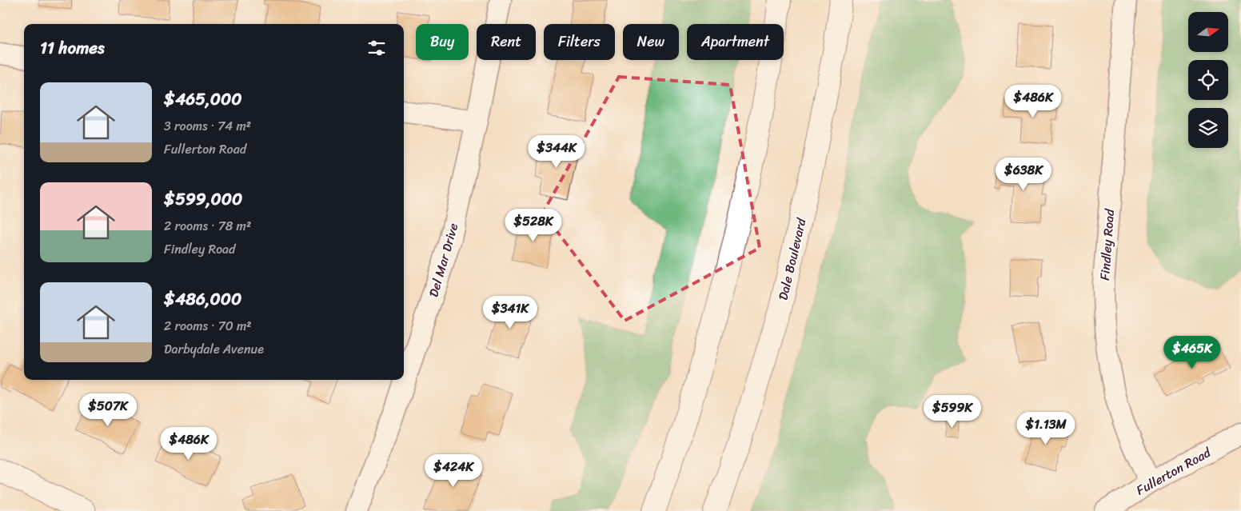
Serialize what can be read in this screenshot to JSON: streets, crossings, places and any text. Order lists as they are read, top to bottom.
{
  "streets": {
    "main road": ["Dale Boulevard"],
    "street": ["Findley Road", "Del Mar Drive", "Fullerton Road"]
  },
  "crossings": [
    ["Findley Road", "Fullerton Road"]
  ],
  "north": "right",
  "page": {
    "chip": [
      "Buy",
      "Rent",
      "Filters",
      "New",
      "Apartment"
    ],
    "heading": "11 homes",
    "list": [
      {
        "name": "$465,000",
        "note": "3 rooms · 74 m² · Fullerton Road"
      },
      {
        "name": "$599,000",
        "note": "2 rooms · 78 m² · Findley Road"
      },
      {
        "name": "$486,000",
        "note": "2 rooms · 70 m² · Darbydale Avenue"
      }
    ],
    "price": [
      "$486K",
      "$344K",
      "$638K",
      "$528K",
      "$341K",
      "$465K",
      "$507K",
      "$599K",
      "$1.13M",
      "$486K",
      "$424K"
    ]
  }
}
